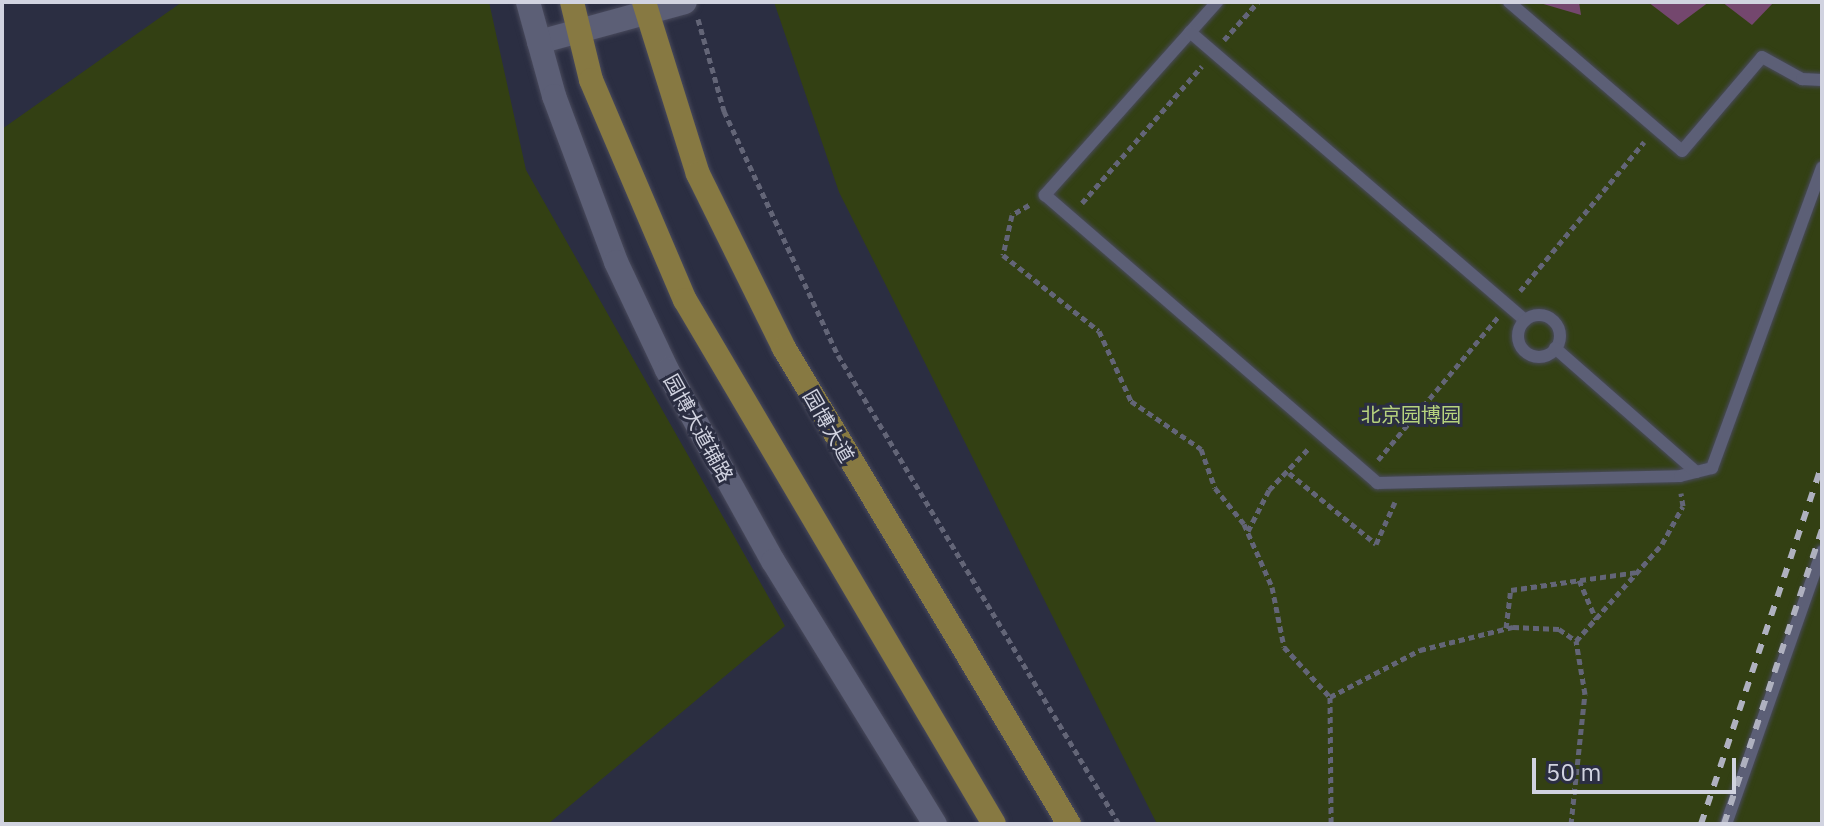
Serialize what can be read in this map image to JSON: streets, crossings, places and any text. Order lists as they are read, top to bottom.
{
  "streets": {
    "main road": ["园博大道"],
    "street": ["园博大道辅路"]
  },
  "parks": ["北京园博园"],
  "scale_bar": "50 m"
}
